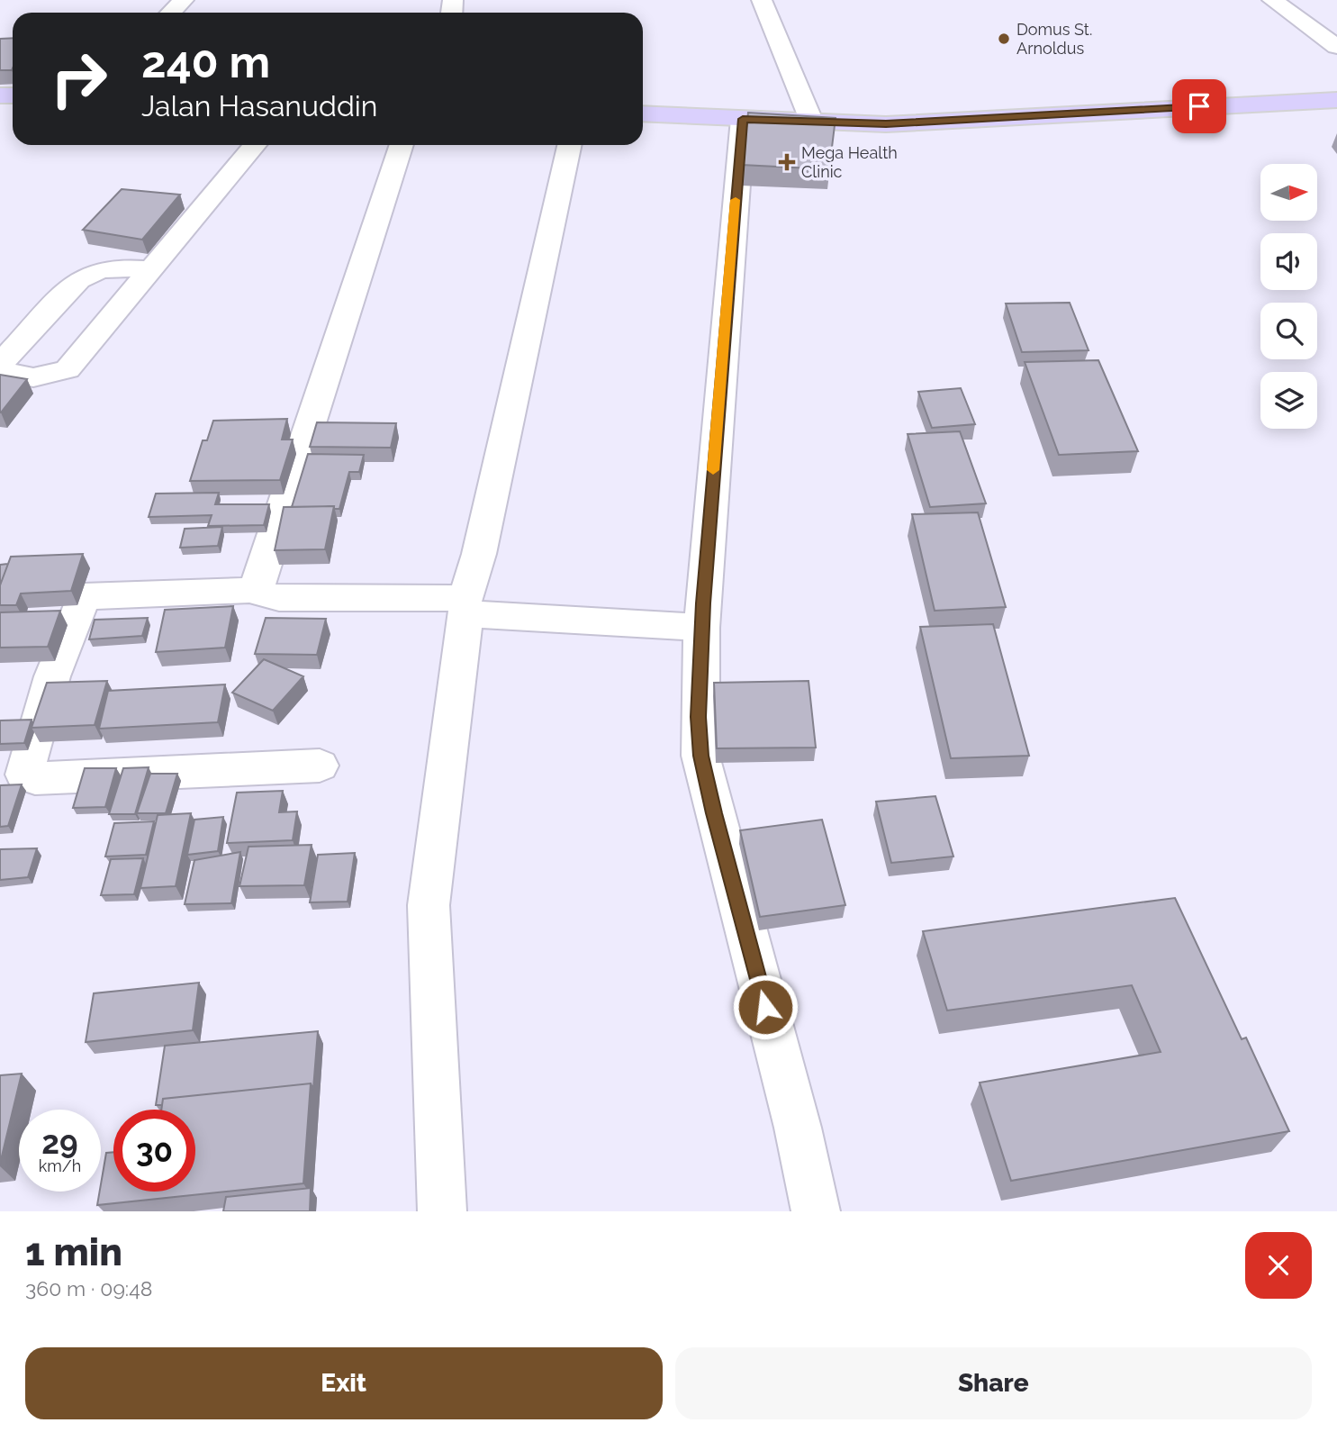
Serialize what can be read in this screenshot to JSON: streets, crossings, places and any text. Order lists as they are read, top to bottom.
{
  "places": {
    "other": ["Domus St. Arnoldus"],
    "health": ["Mega Health Clinic"]
  },
  "north": "right",
  "page": {
    "turn": ["240 m", "Jalan Hasanuddin"],
    "speed": "29 km/h",
    "limit": "30",
    "heading": ["1 min", "360 m · 09:48"],
    "buttons": ["Exit", "Share"]
  }
}
